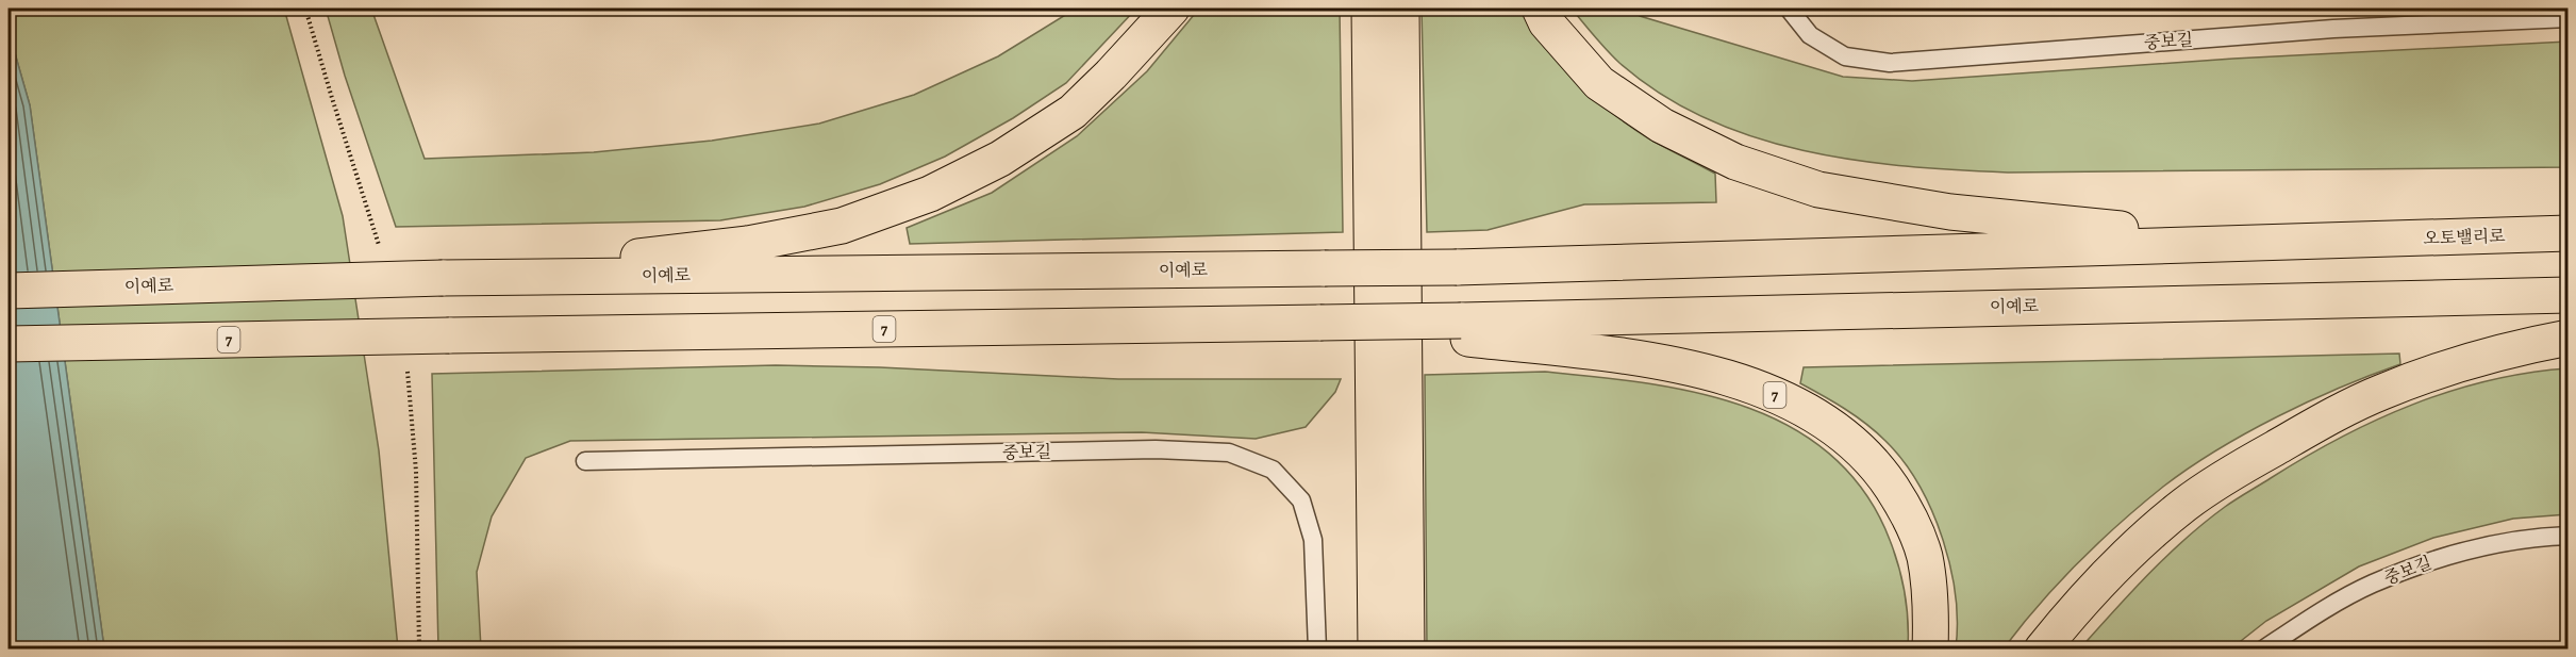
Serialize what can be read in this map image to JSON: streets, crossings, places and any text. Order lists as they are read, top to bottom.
{
  "streets": {
    "highway": ["오토밸리로", "이예로", "7"],
    "lane": ["중보길"]
  },
  "crossings": [
    ["오토밸리로", "이예로"],
    ["이예로", "7"]
  ]
}
